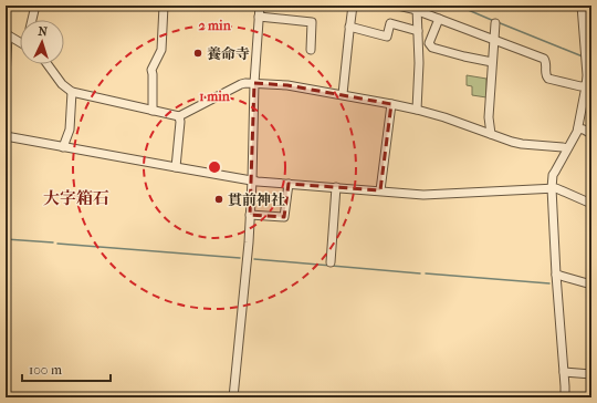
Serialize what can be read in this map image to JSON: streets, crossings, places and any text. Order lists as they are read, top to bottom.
{
  "districts": ["大字箱石"],
  "places": ["養命寺", "貫前神社"],
  "scale_bar": "100 m",
  "north": "top",
  "rings": ["2 min", "1 min"]
}
